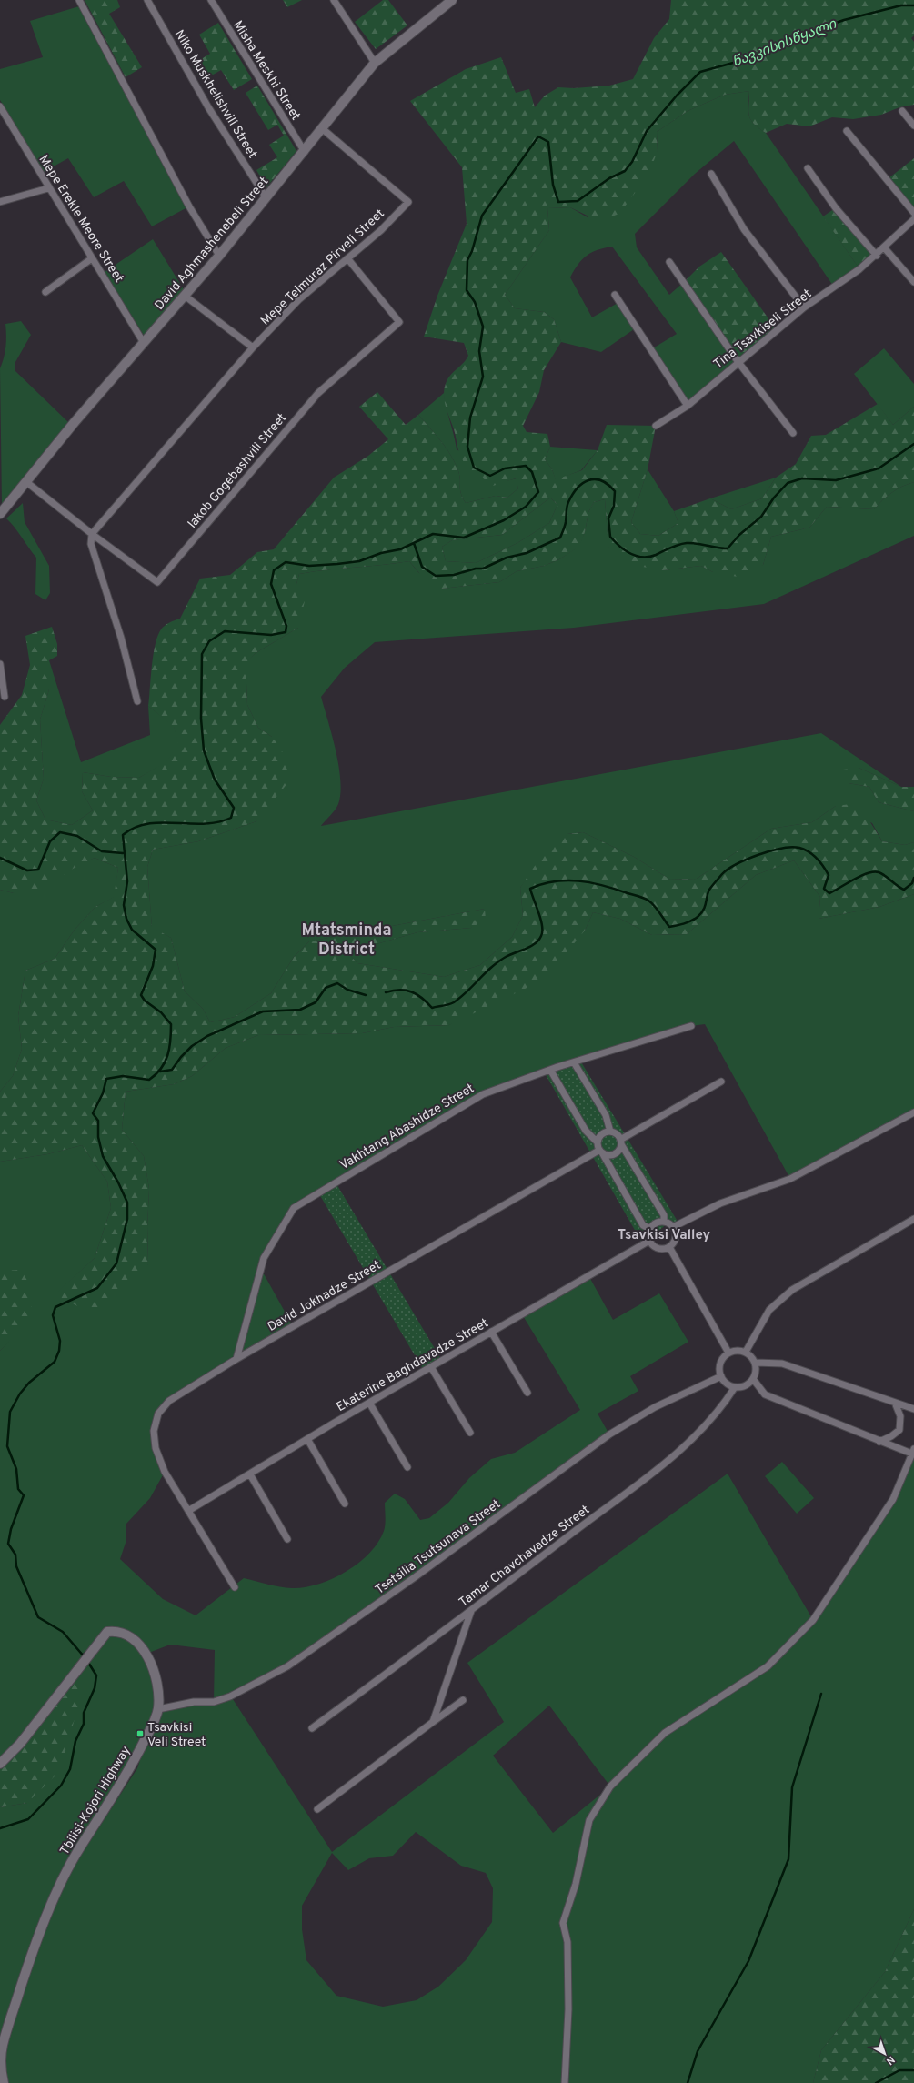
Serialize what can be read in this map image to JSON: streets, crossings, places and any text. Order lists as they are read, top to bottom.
{
  "streets": {
    "street": [
      "Misha Meskhi Street",
      "Niko Muskhelishvili Street",
      "Mepe Erekle Meore Street",
      "David Aghmashenebeli Street",
      "Mepe Teimuraz Pirveli Street",
      "Tina Tsavkiseli Street",
      "Iakob Gogebashvili Street",
      "Vakhtang Abashidze Street",
      "David Jokhadze Street",
      "Ekaterine Baghdavadze Street",
      "Tsetsilia Tsutsunava Street",
      "Tamar Chavchavadze Street",
      "Tbilisi-Kojori Highway"
    ]
  },
  "crossings": [
    ["Misha Meskhi Street", "David Aghmashenebeli Street"],
    ["Niko Muskhelishvili Street", "David Aghmashenebeli Street"],
    ["Mepe Erekle Meore Street", "David Aghmashenebeli Street"],
    ["David Aghmashenebeli Street", "Mepe Teimuraz Pirveli Street"],
    ["David Aghmashenebeli Street", "Iakob Gogebashvili Street"],
    ["Mepe Teimuraz Pirveli Street", "Iakob Gogebashvili Street"],
    ["Vakhtang Abashidze Street", "David Jokhadze Street"],
    ["David Jokhadze Street", "Ekaterine Baghdavadze Street"],
    ["Tsetsilia Tsutsunava Street", "Tamar Chavchavadze Street"],
    ["Tsetsilia Tsutsunava Street", "Tbilisi-Kojori Highway"]
  ],
  "districts": ["Mtatsminda District", "Tsavkisi Valley"],
  "water": ["წავკისისწყალი"],
  "places": {
    "transit": ["Tsavkisi Veli Street"]
  },
  "north": "bottom right"
}
